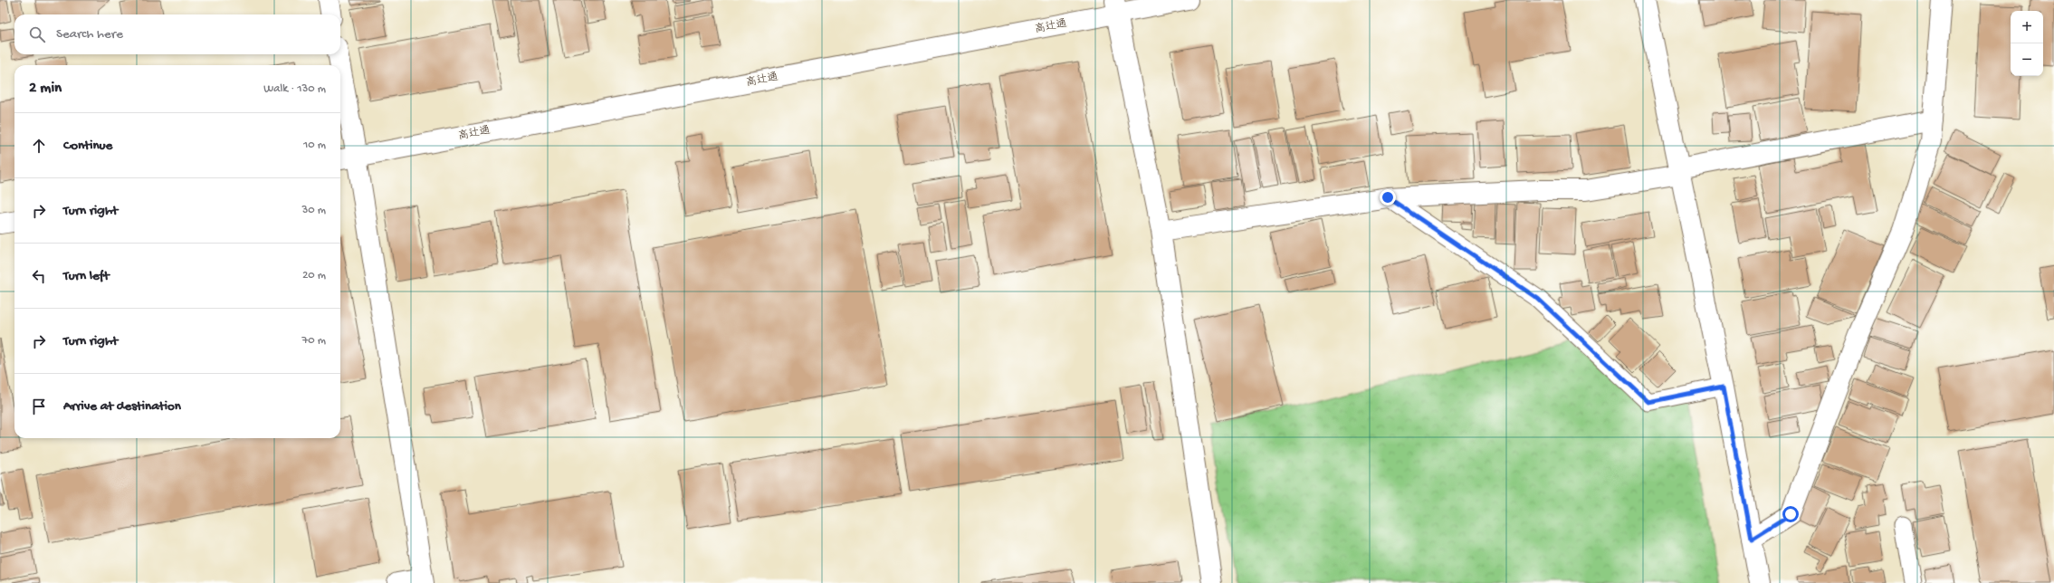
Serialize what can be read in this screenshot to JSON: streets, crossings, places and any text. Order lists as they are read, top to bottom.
{
  "streets": {
    "street": ["高辻通"]
  },
  "page": {
    "map_buttons": ["+", "−"],
    "search": "Search here",
    "heading": ["2 min", "Walk · 130 m"],
    "list": [
      ["Continue", "10 m"],
      ["Turn right", "30 m"],
      ["Turn left", "20 m"],
      ["Turn right", "70 m"],
      "Arrive at destination"
    ]
  }
}
